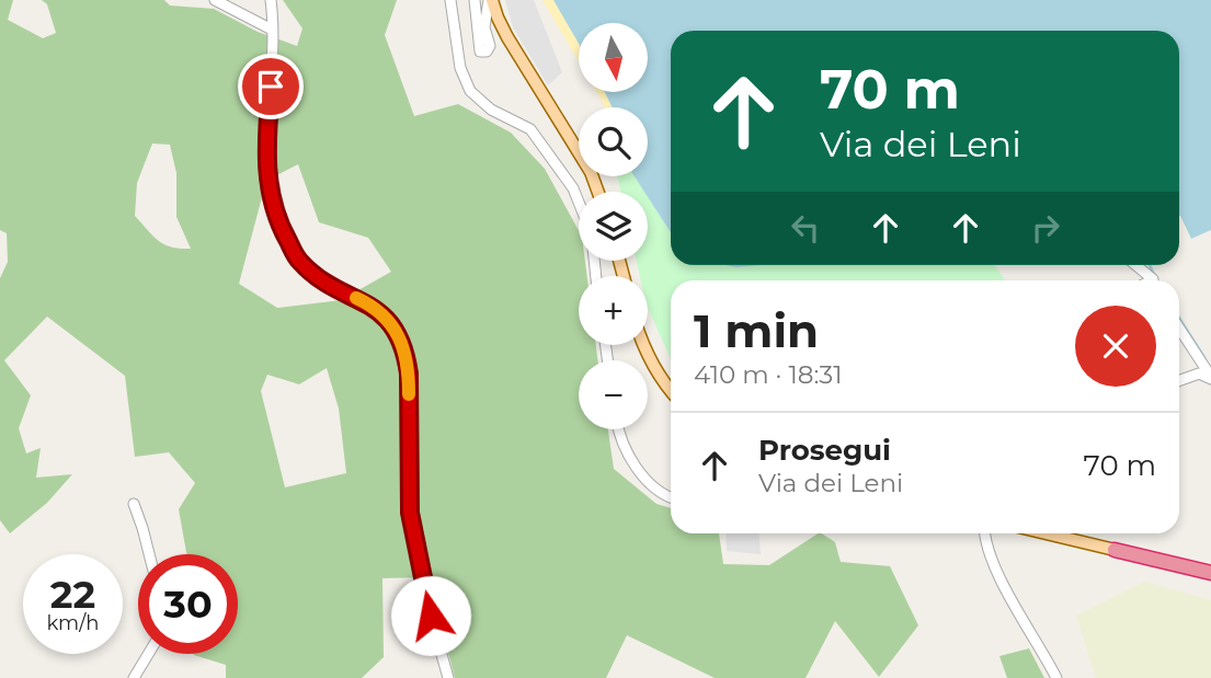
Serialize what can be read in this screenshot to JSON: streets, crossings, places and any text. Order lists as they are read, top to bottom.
{
  "north": "bottom",
  "page": {
    "map_buttons": ["+", "−"],
    "turn": ["70 m", "Via dei Leni"],
    "heading": ["1 min", "410 m · 18:31"],
    "list": [
      {
        "name": "Prosegui",
        "note": "Via dei Leni",
        "value": "70 m"
      }
    ],
    "speed": "22 km/h",
    "limit": "30"
  }
}
